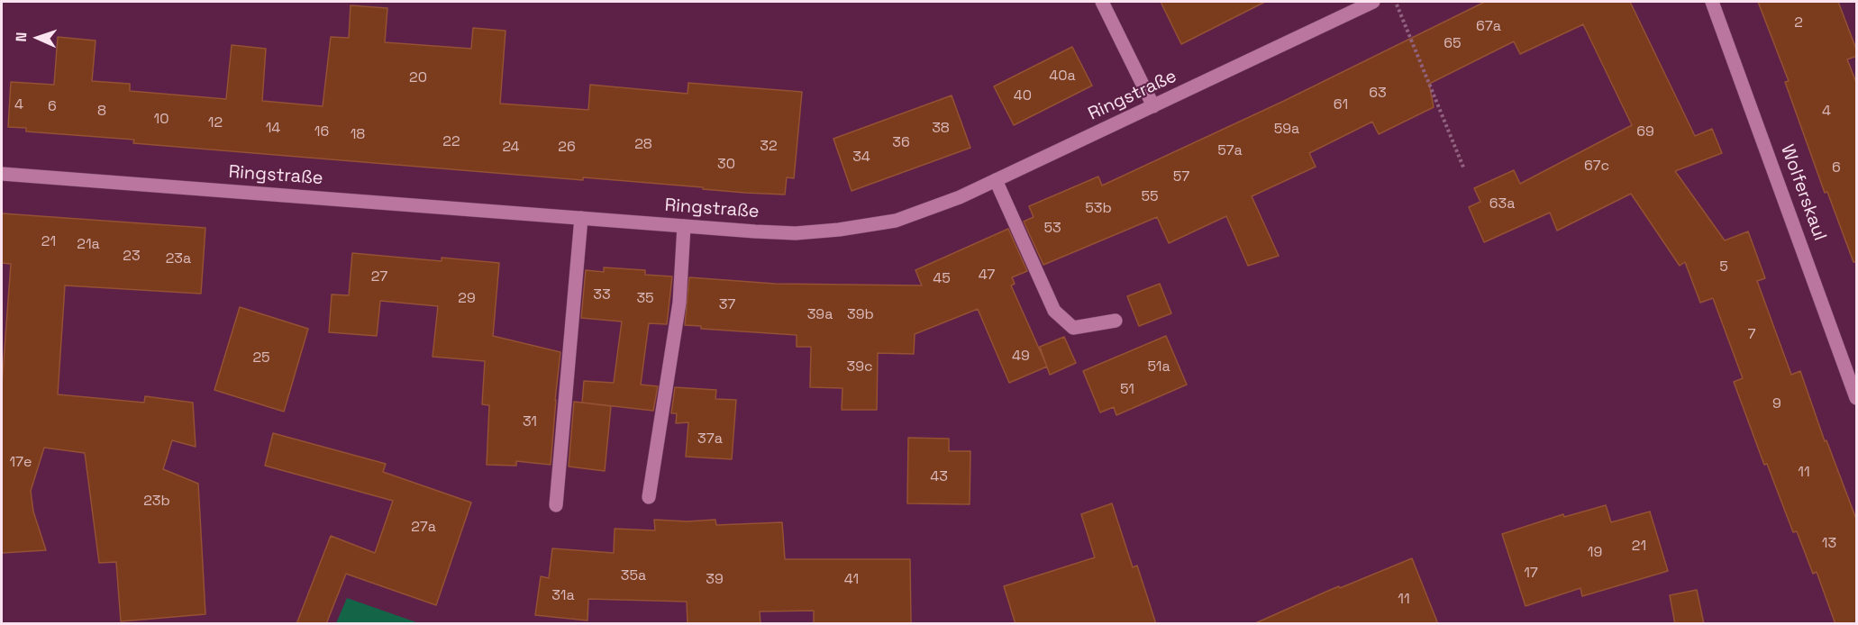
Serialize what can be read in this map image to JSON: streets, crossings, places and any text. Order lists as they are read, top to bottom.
{
  "streets": {
    "street": ["Ringstraße", "Wolferskaul"]
  },
  "house_numbers": [
    "2",
    "67a",
    "65",
    "40a",
    "20",
    "63",
    "40",
    "4",
    "61",
    "6",
    "8",
    "4",
    "10",
    "12",
    "14",
    "38",
    "59a",
    "16",
    "69",
    "18",
    "22",
    "36",
    "28",
    "32",
    "24",
    "26",
    "57a",
    "34",
    "30",
    "67c",
    "6",
    "57",
    "55",
    "63a",
    "53b",
    "53",
    "21",
    "21a",
    "23",
    "23a",
    "5",
    "47",
    "27",
    "45",
    "33",
    "29",
    "35",
    "37",
    "39a",
    "39b",
    "7",
    "49",
    "25",
    "39c",
    "51a",
    "51",
    "9",
    "31",
    "37a",
    "17e",
    "11",
    "43",
    "23b",
    "27a",
    "13",
    "21",
    "19",
    "17",
    "35a",
    "39",
    "41",
    "31a",
    "11"
  ],
  "north": "left"
}
